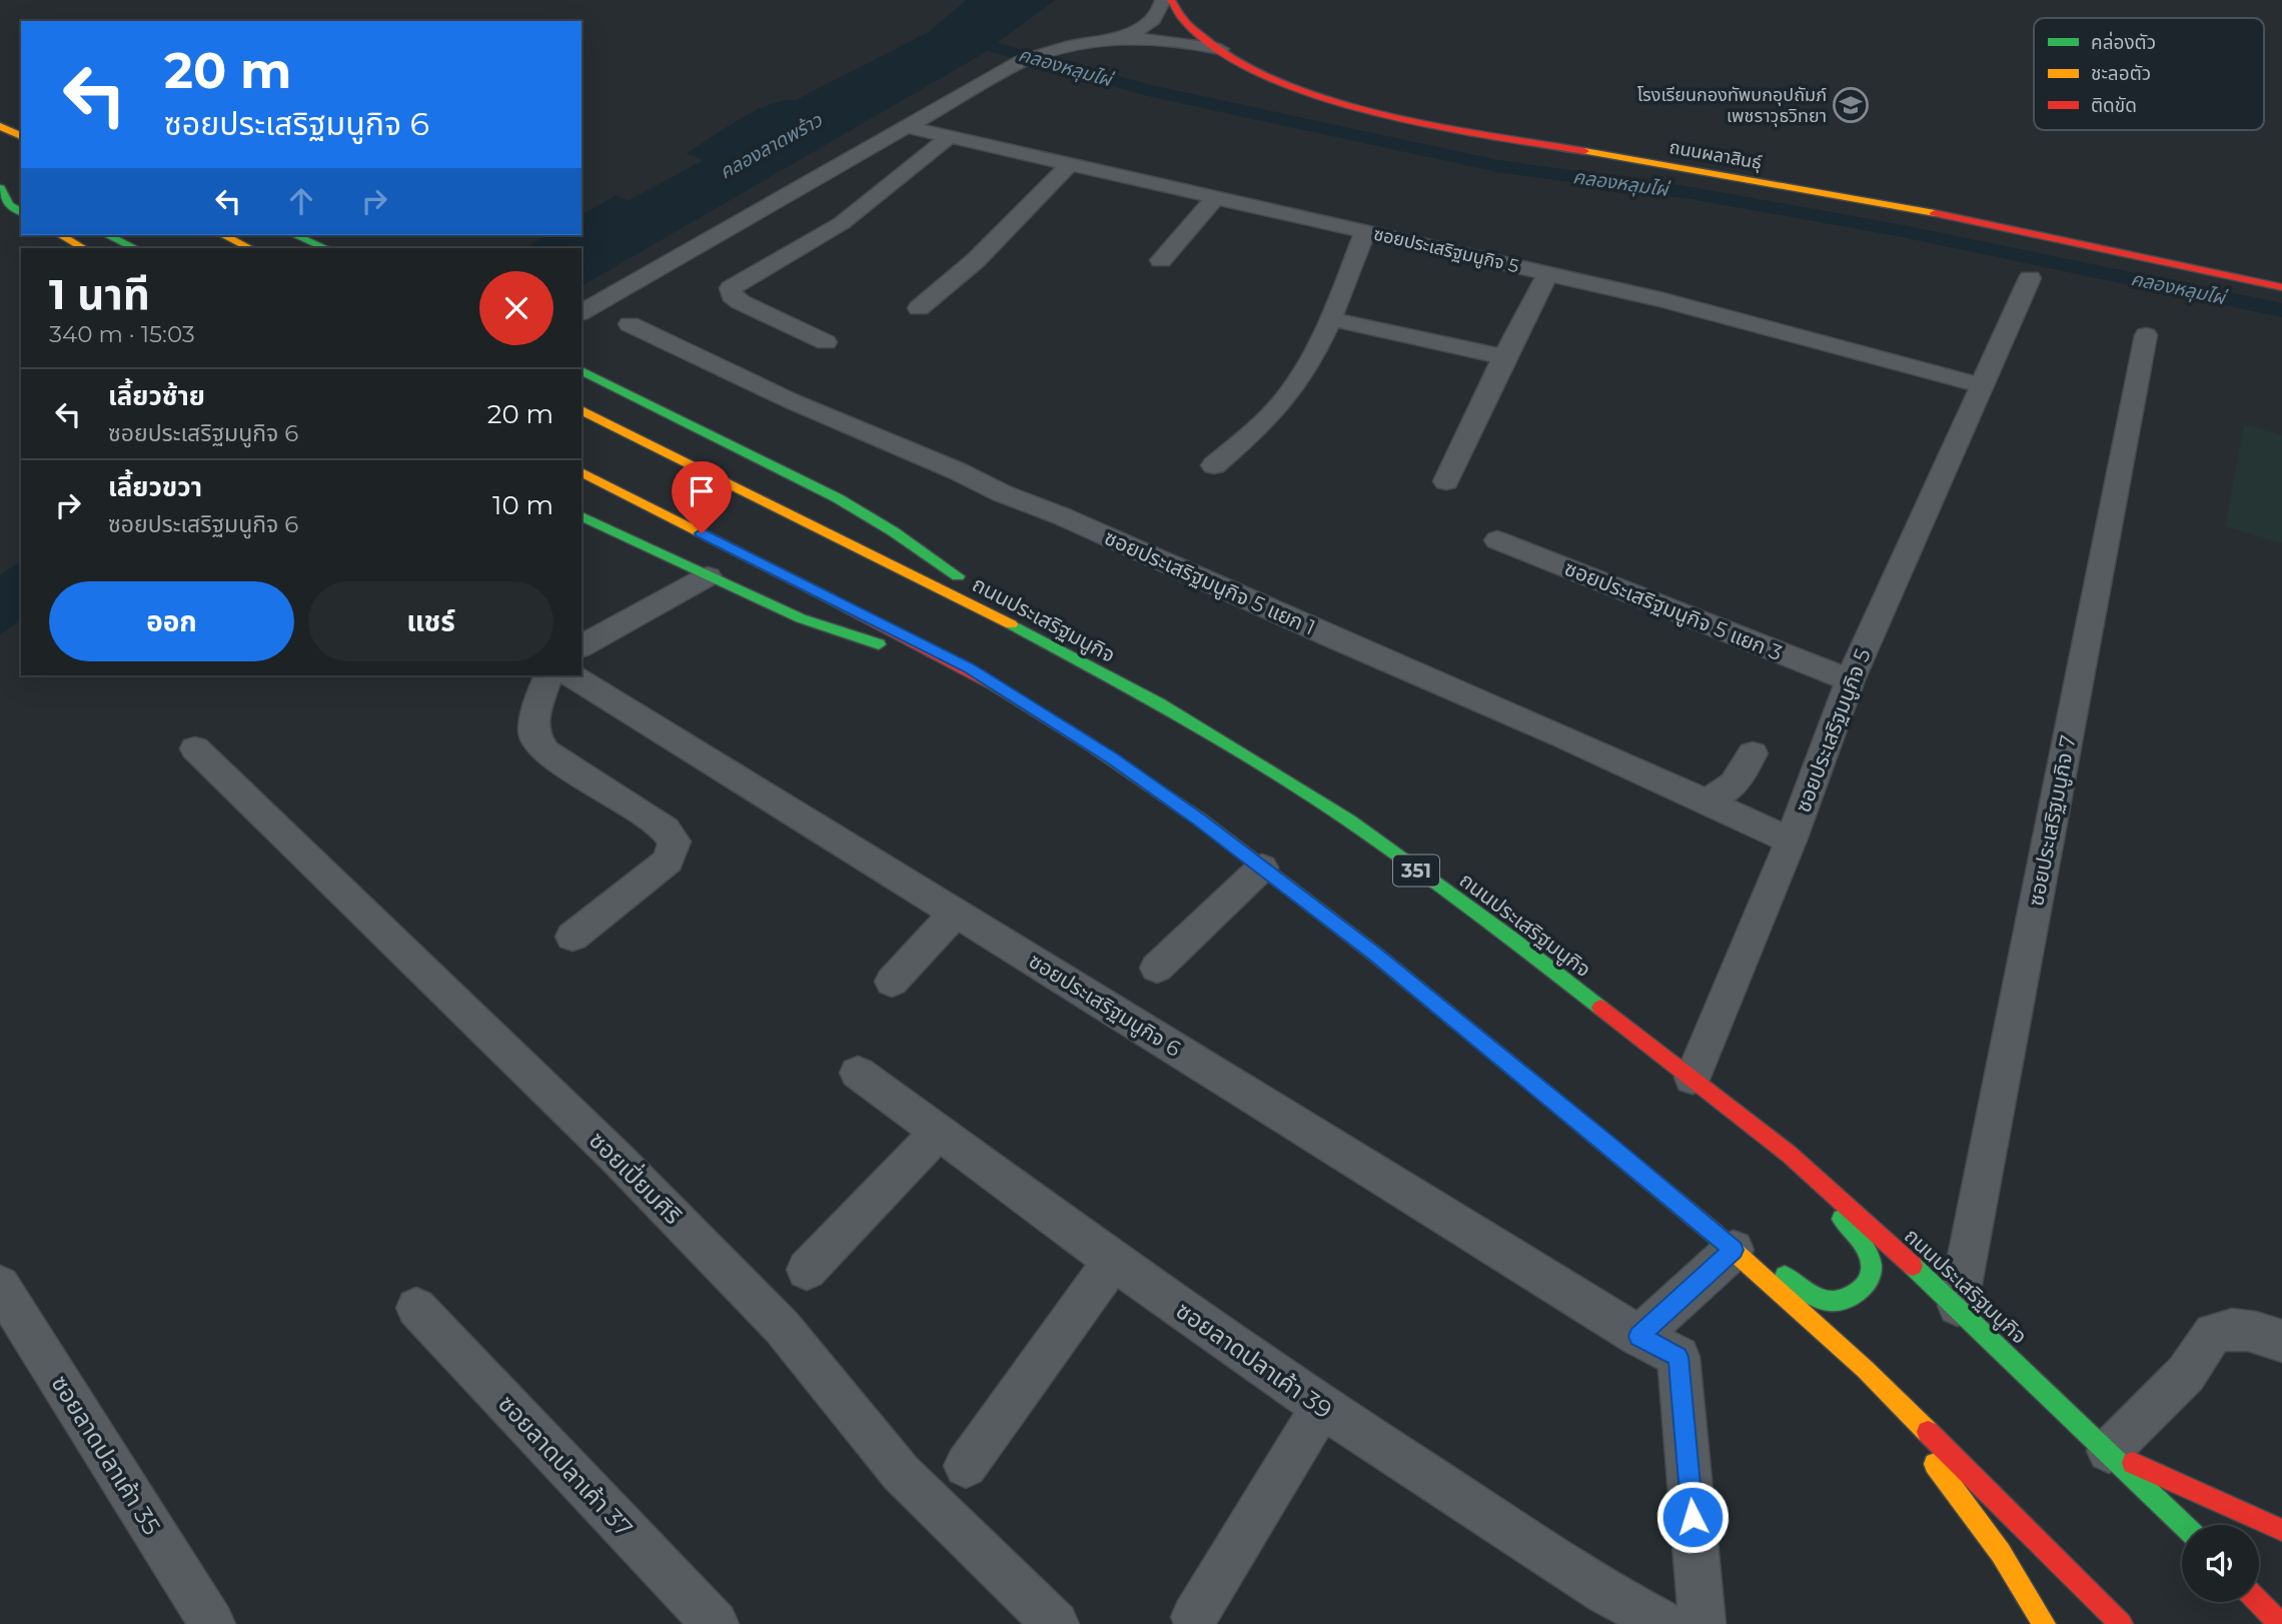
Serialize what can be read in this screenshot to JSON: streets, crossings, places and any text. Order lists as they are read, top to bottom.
{
  "streets": {
    "main road": ["ถนนผลาสินธุ์", "ถนนประเสริฐมนูกิจ", "351"],
    "street": [
      "ซอยประเสริฐมนูกิจ 5",
      "ซอยประเสริฐมนูกิจ 5 แยก 1",
      "ซอยประเสริฐมนูกิจ 5 แยก 3",
      "ซอยประเสริฐมนูกิจ 7",
      "ซอยประเสริฐมนูกิจ 6",
      "ซอยเปี่ยมศิริ",
      "ซอยลาดปลาเค้า 39",
      "ซอยลาดปลาเค้า 35",
      "ซอยลาดปลาเค้า 37"
    ]
  },
  "crossings": [
    ["ซอยประเสริฐมนูกิจ 5", "ซอยประเสริฐมนูกิจ 5 แยก 1"],
    ["ซอยประเสริฐมนูกิจ 5", "ซอยประเสริฐมนูกิจ 5 แยก 3"],
    ["ซอยประเสริฐมนูกิจ 5", "ถนนประเสริฐมนูกิจ"],
    ["ถนนประเสริฐมนูกิจ", "ซอยประเสริฐมนูกิจ 7"]
  ],
  "water": ["คลองหลุมไผ่", "คลองลาดพร้าว"],
  "places": {
    "school or university": ["โรงเรียนกองทัพบกอุปถัมภ์ เพชราวุธวิทยา"]
  },
  "legend": ["คล่องตัว", "ชะลอตัว", "ติดขัด"],
  "page": {
    "turn": ["20 m", "ซอยประเสริฐมนูกิจ 6"],
    "heading": ["1 นาที", "340 m · 15:03"],
    "list": [
      {
        "name": "เลี้ยวซ้าย",
        "note": "ซอยประเสริฐมนูกิจ 6",
        "value": "20 m"
      },
      {
        "name": "เลี้ยวขวา",
        "note": "ซอยประเสริฐมนูกิจ 6",
        "value": "10 m"
      }
    ],
    "buttons": ["ออก", "แชร์"]
  }
}
